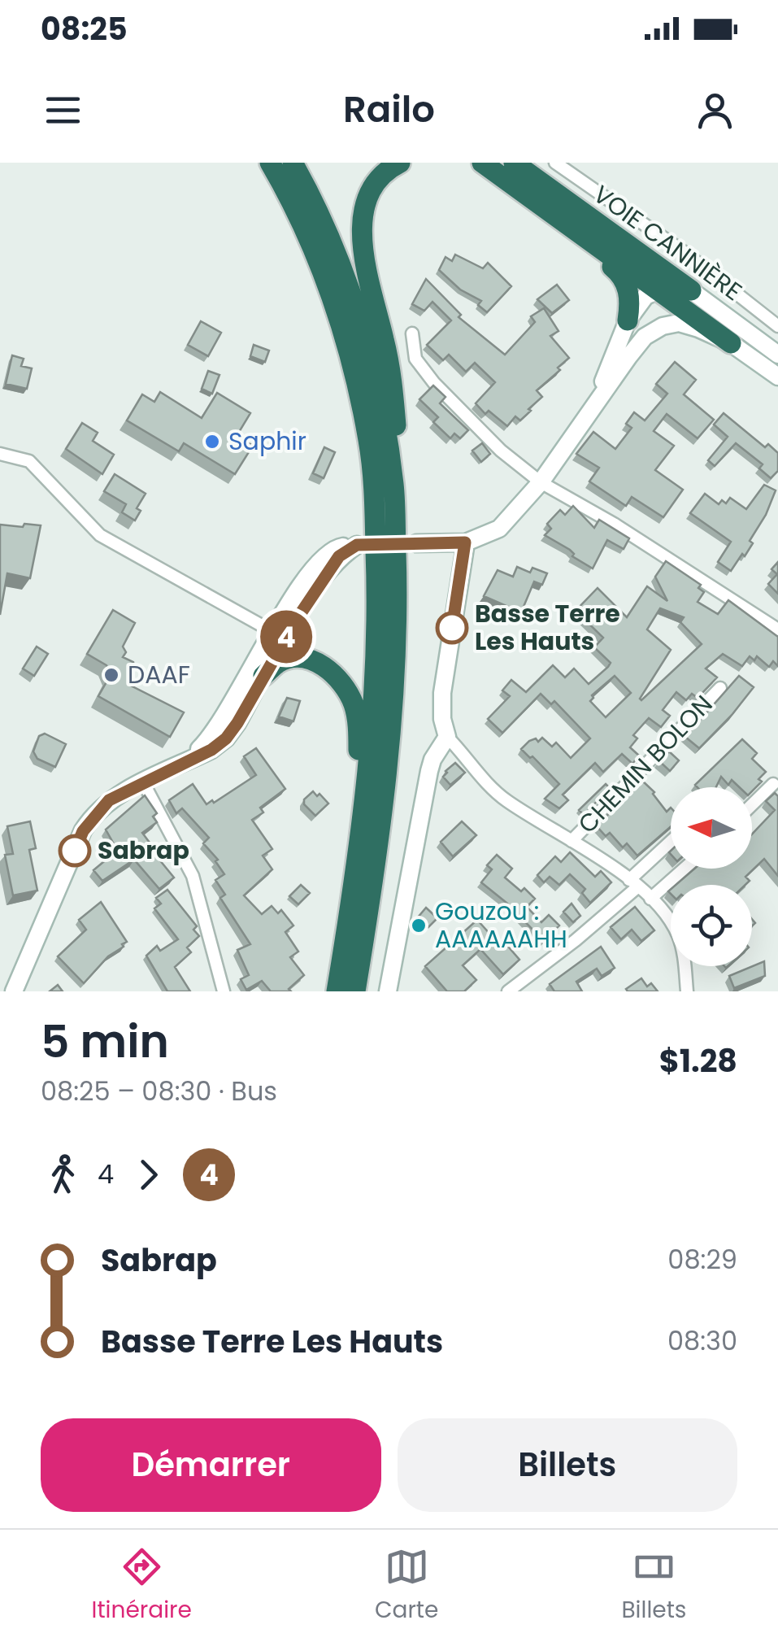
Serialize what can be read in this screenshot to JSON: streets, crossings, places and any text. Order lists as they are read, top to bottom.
{
  "streets": {
    "street": ["VOIE CANNIÈRE", "CHEMIN BOLON"]
  },
  "places": [
    "Saphir",
    "Basse Terre Les Hauts",
    "DAAF",
    "Sabrap",
    "Gouzou : AAAAAAHH"
  ],
  "lines": ["bus line 4"],
  "north": "left",
  "page": {
    "status": "08:25",
    "header": "Railo",
    "on_map": "4",
    "heading": ["5 min", "08:25 – 08:30 · Bus", "$1.28"],
    "legs": ["4", "4"],
    "list": [
      {
        "name": "Sabrap",
        "value": "08:29"
      },
      {
        "name": "Basse Terre Les Hauts",
        "value": "08:30"
      }
    ],
    "buttons": ["Démarrer", "Billets"],
    "tabs": ["Itinéraire", "Carte", "Billets"]
  }
}
